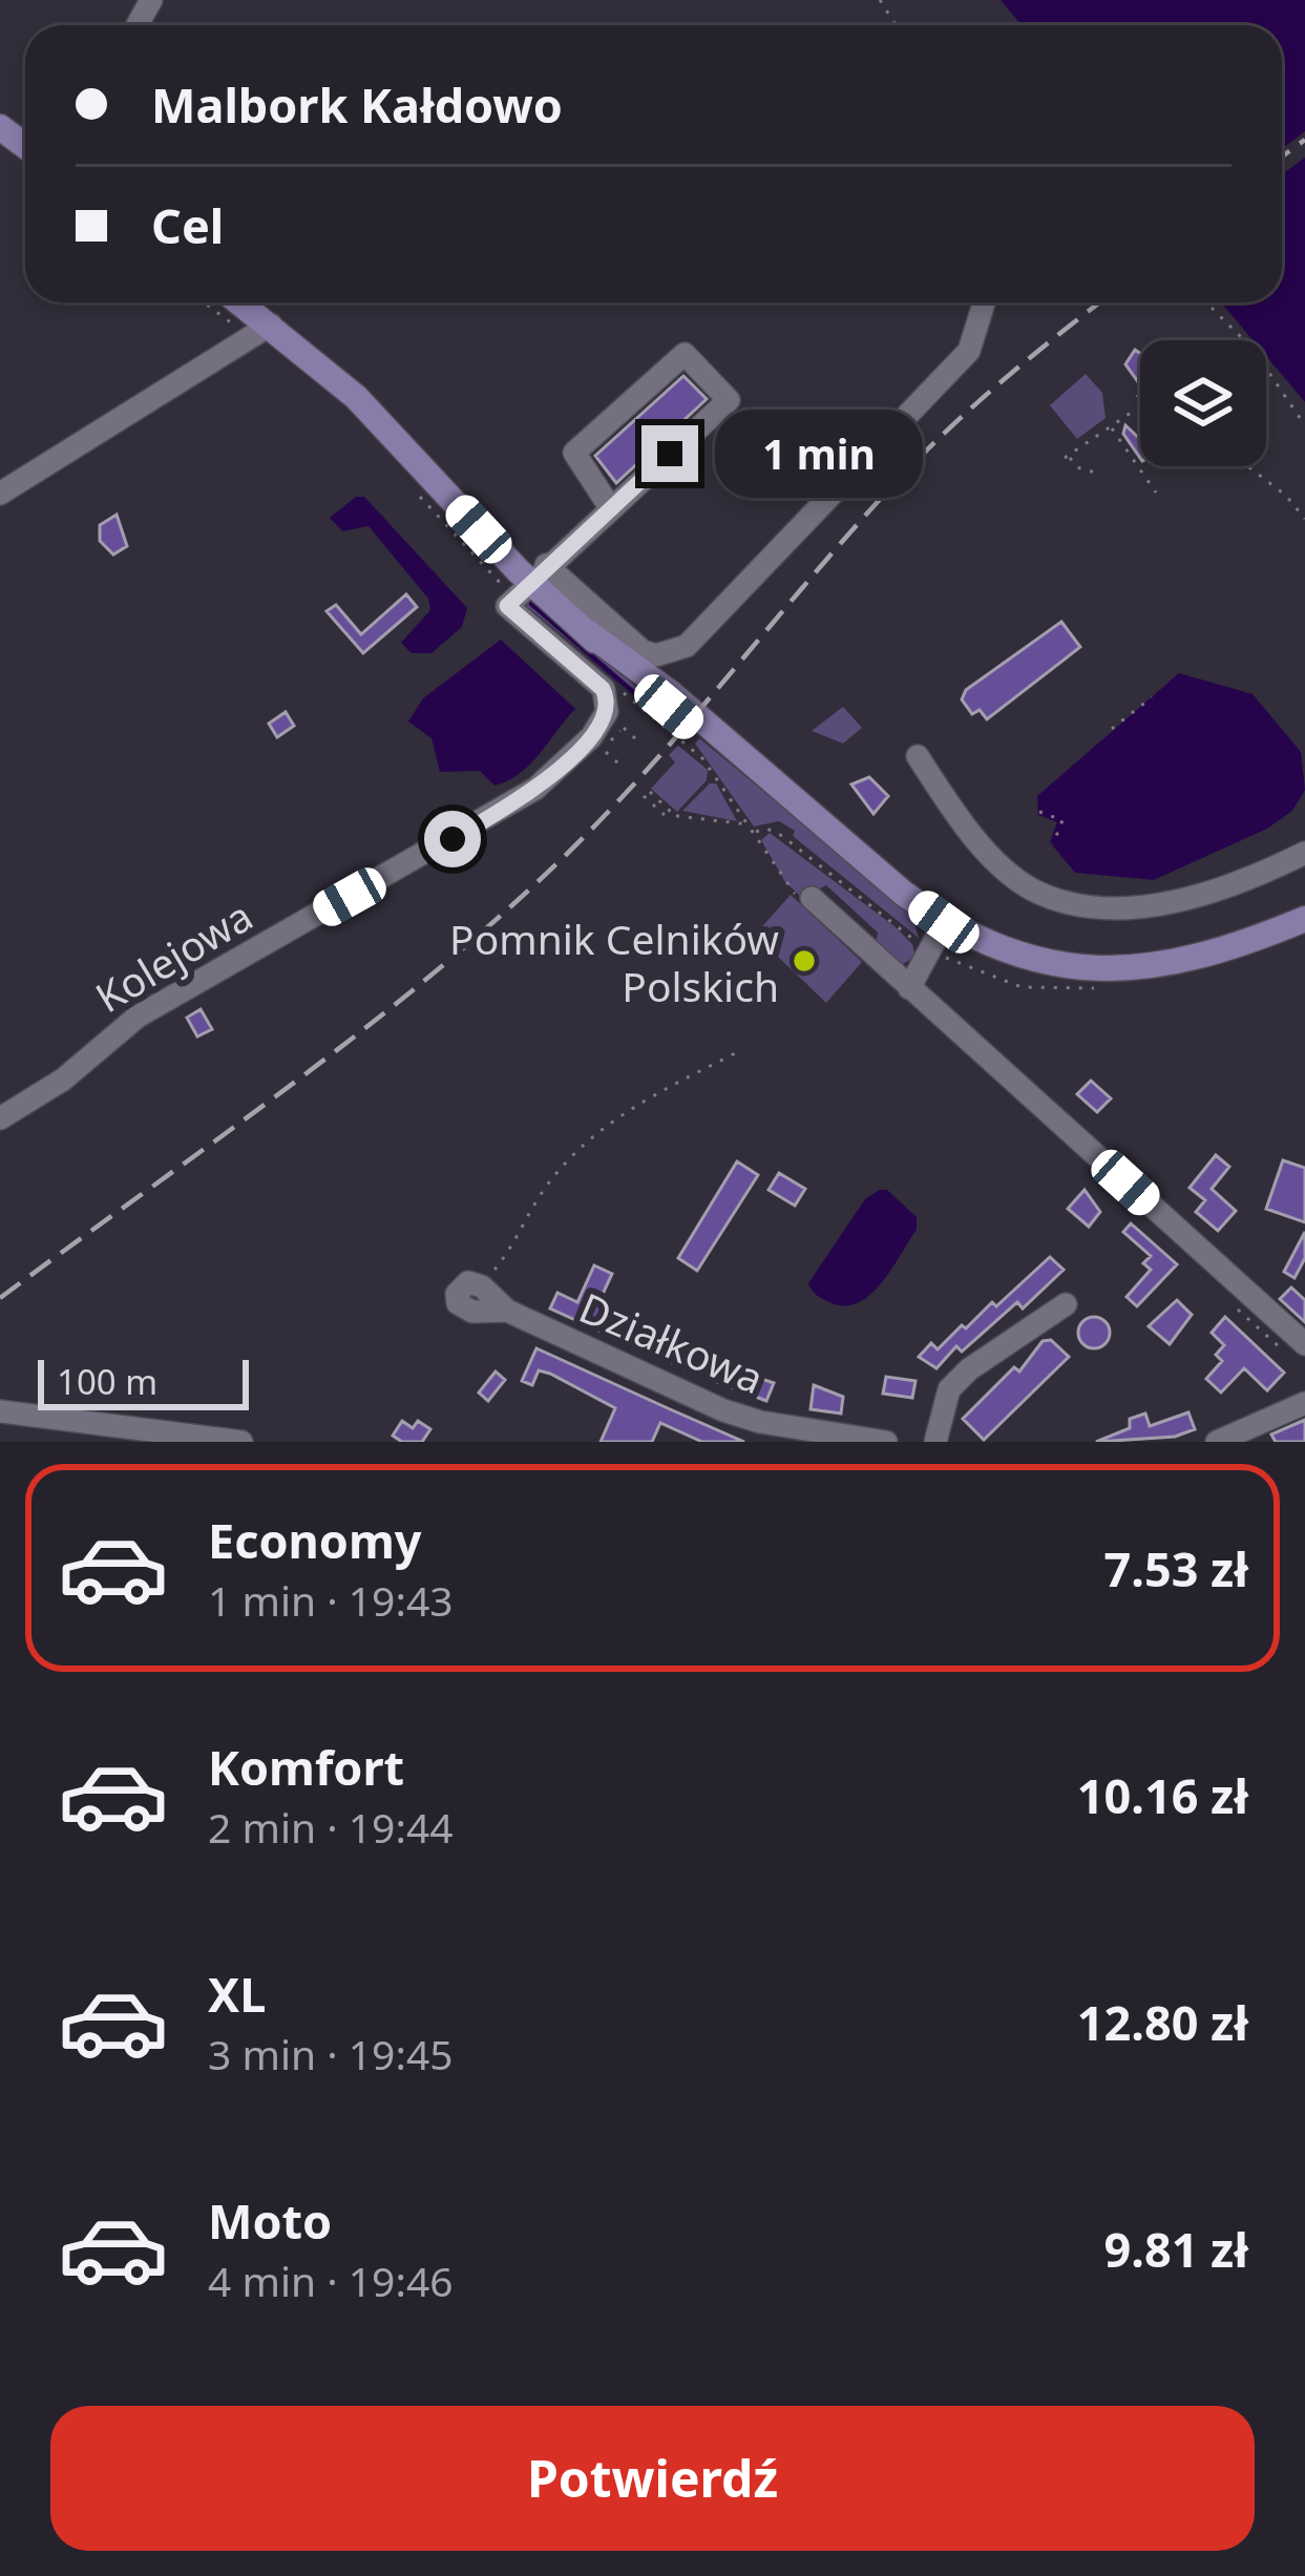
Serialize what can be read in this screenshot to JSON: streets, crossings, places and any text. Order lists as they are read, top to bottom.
{
  "streets": {
    "street": ["Kolejowa", "Działkowa"]
  },
  "places": ["Pomnik Celników Polskich"],
  "scale_bar": "100 m",
  "page": {
    "banner": ["Malbork Kałdowo", "Cel"],
    "bubble": "1 min",
    "scale": "100 m",
    "list": [
      {
        "name": "Economy",
        "note": "1 min · 19:43",
        "value": "7.53 zł"
      },
      {
        "name": "Komfort",
        "note": "2 min · 19:44",
        "value": "10.16 zł"
      },
      {
        "name": "XL",
        "note": "3 min · 19:45",
        "value": "12.80 zł"
      },
      {
        "name": "Moto",
        "note": "4 min · 19:46",
        "value": "9.81 zł"
      }
    ],
    "buttons": "Potwierdź"
  }
}
